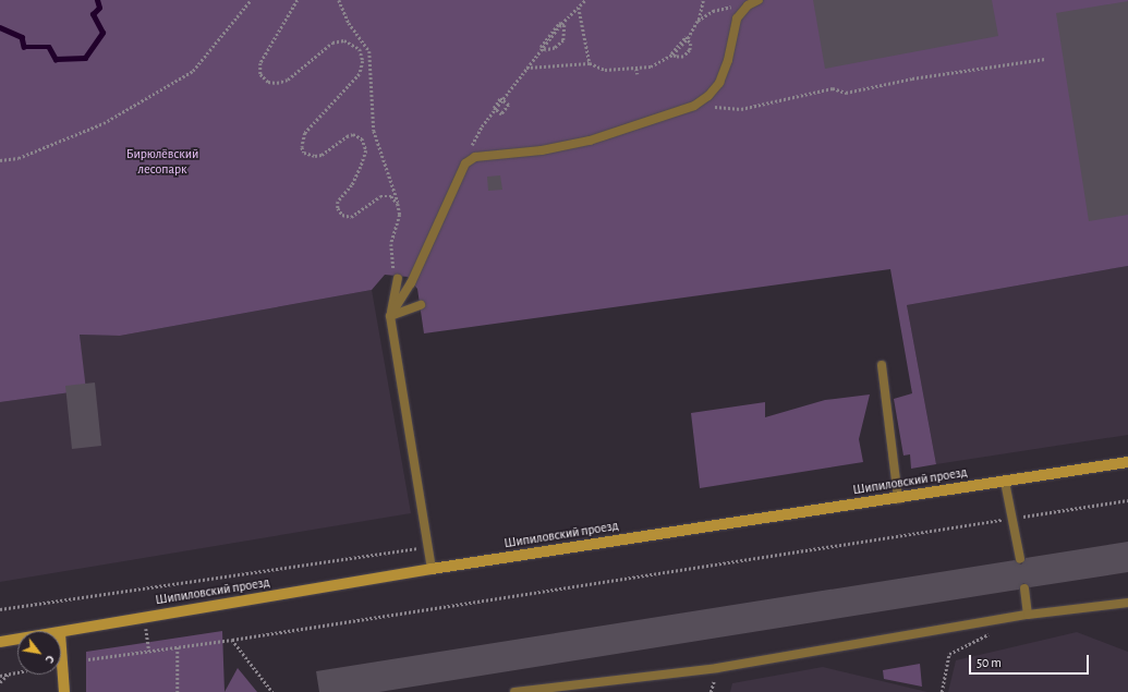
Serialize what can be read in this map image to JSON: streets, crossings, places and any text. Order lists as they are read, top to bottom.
{
  "streets": {
    "main road": ["Шипиловский проезд"]
  },
  "parks": ["Бирюлёвский лесопарк"],
  "scale_bar": "50 m",
  "north": "bottom right"
}
